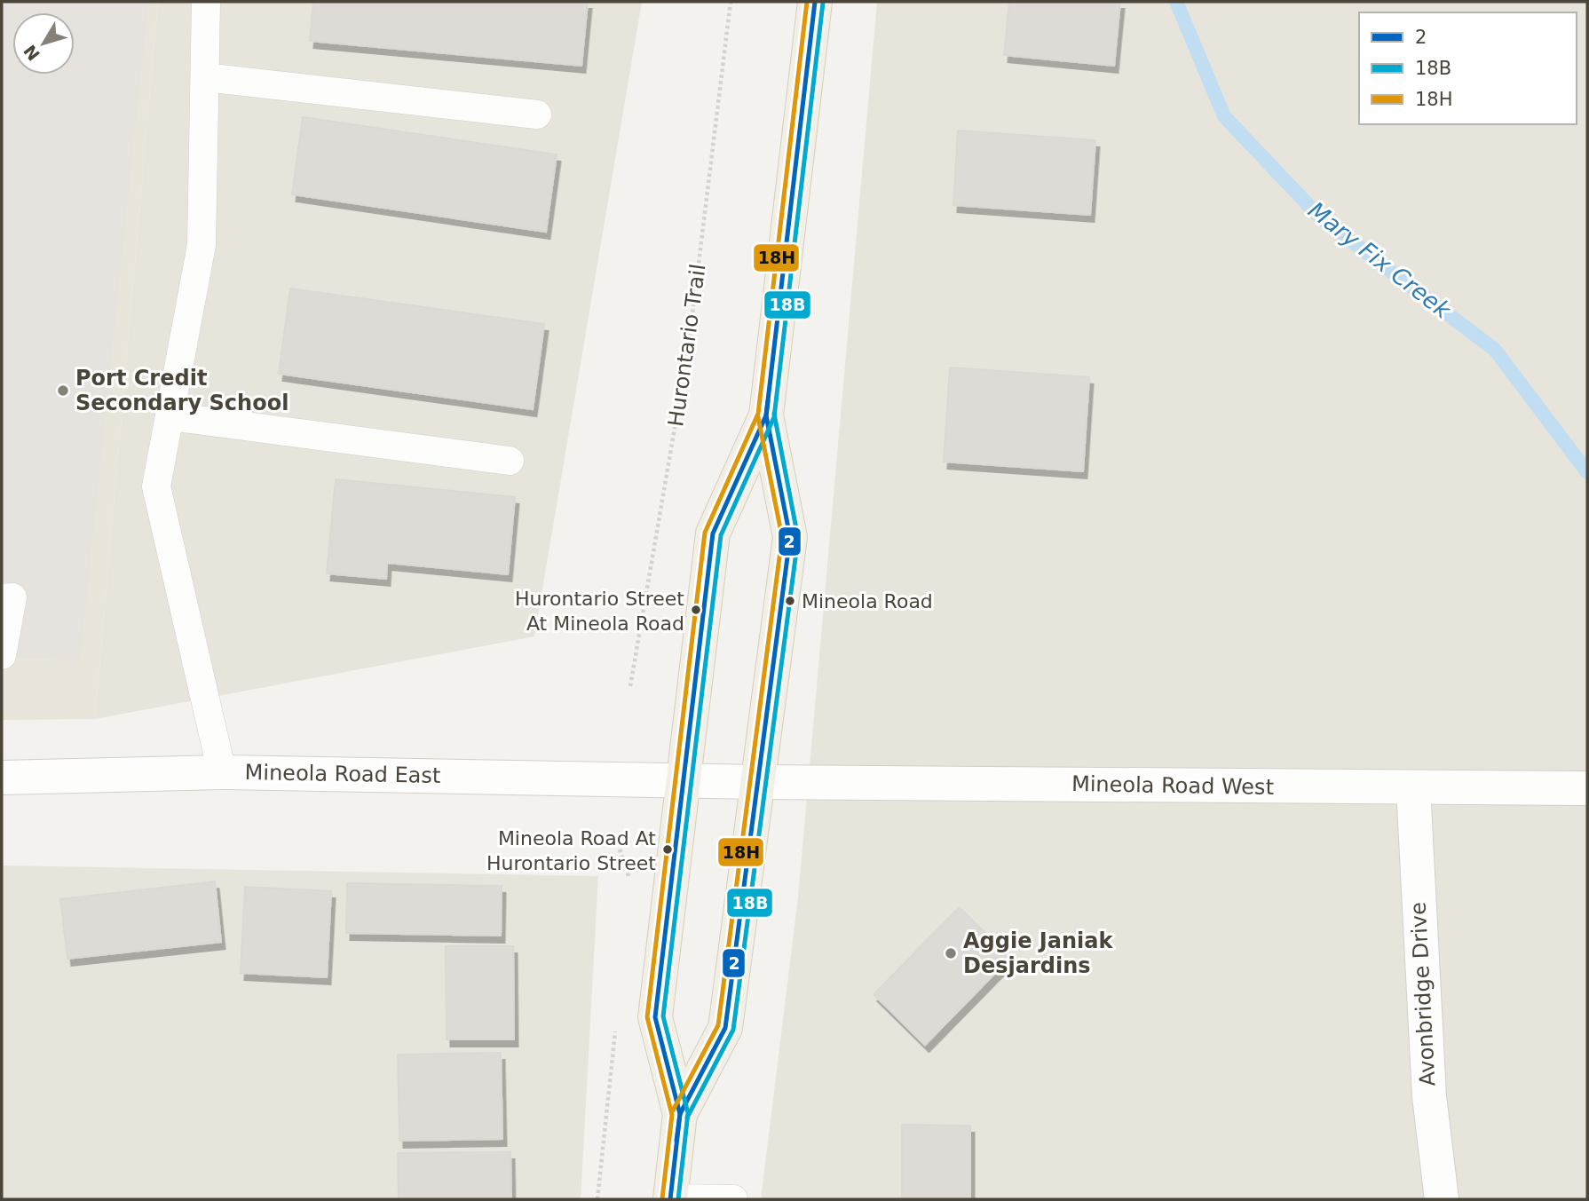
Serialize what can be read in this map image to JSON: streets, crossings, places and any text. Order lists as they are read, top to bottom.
{
  "streets": {
    "street": ["Mineola Road East", "Mineola Road West", "Avonbridge Drive"],
    "path": ["Hurontario Trail"]
  },
  "crossings": [
    ["Mineola Road West", "Avonbridge Drive"]
  ],
  "water": ["Mary Fix Creek"],
  "places": [
    "Port Credit Secondary School",
    "Mineola Road",
    "Hurontario Street At Mineola Road",
    "Mineola Road At Hurontario Street",
    "Aggie Janiak Desjardins"
  ],
  "lines": ["transit line 2", "transit line 18H", "transit line 18B"],
  "legend": ["2", "18B", "18H"],
  "north": "bottom left"
}
